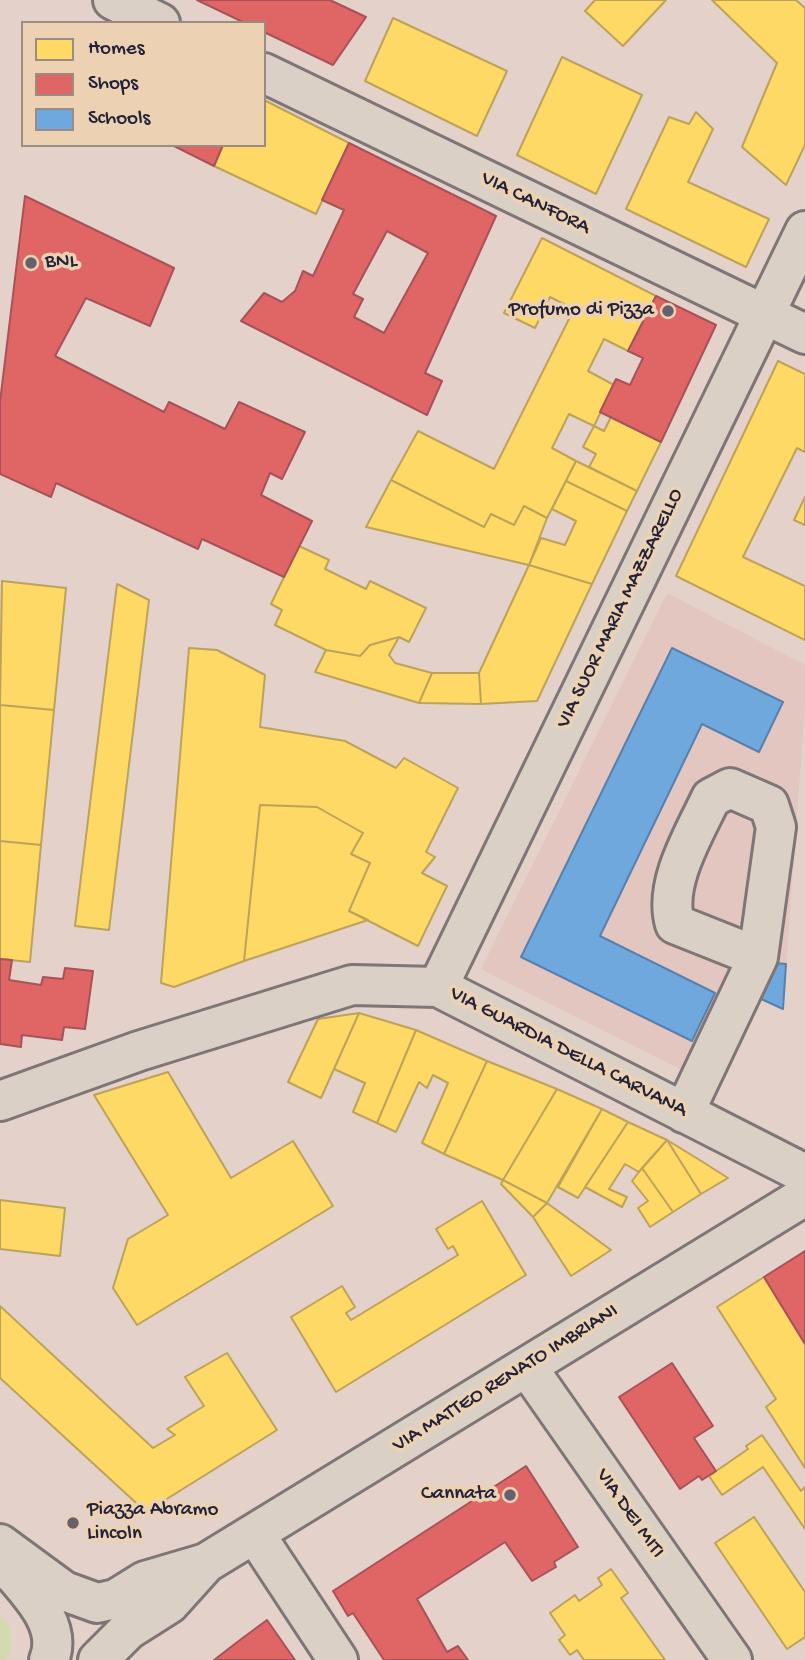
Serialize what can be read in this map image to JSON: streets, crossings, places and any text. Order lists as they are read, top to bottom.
{
  "streets": {
    "street": [
      "VIA CANFORA",
      "VIA SUOR MARIA MAZZARELLO",
      "VIA GUARDIA DELLA CARVANA",
      "VIA MATTEO RENATO IMBRIANI",
      "VIA DEI MITI"
    ]
  },
  "crossings": [
    ["VIA CANFORA", "VIA SUOR MARIA MAZZARELLO"],
    ["VIA SUOR MARIA MAZZARELLO", "VIA GUARDIA DELLA CARVANA"],
    ["VIA MATTEO RENATO IMBRIANI", "VIA DEI MITI"]
  ],
  "places": [
    "BNL",
    "Profumo di Pizza",
    "Cannata",
    "Piazza Abramo Lincoln"
  ],
  "legend": ["Homes", "Shops", "Schools"]
}
